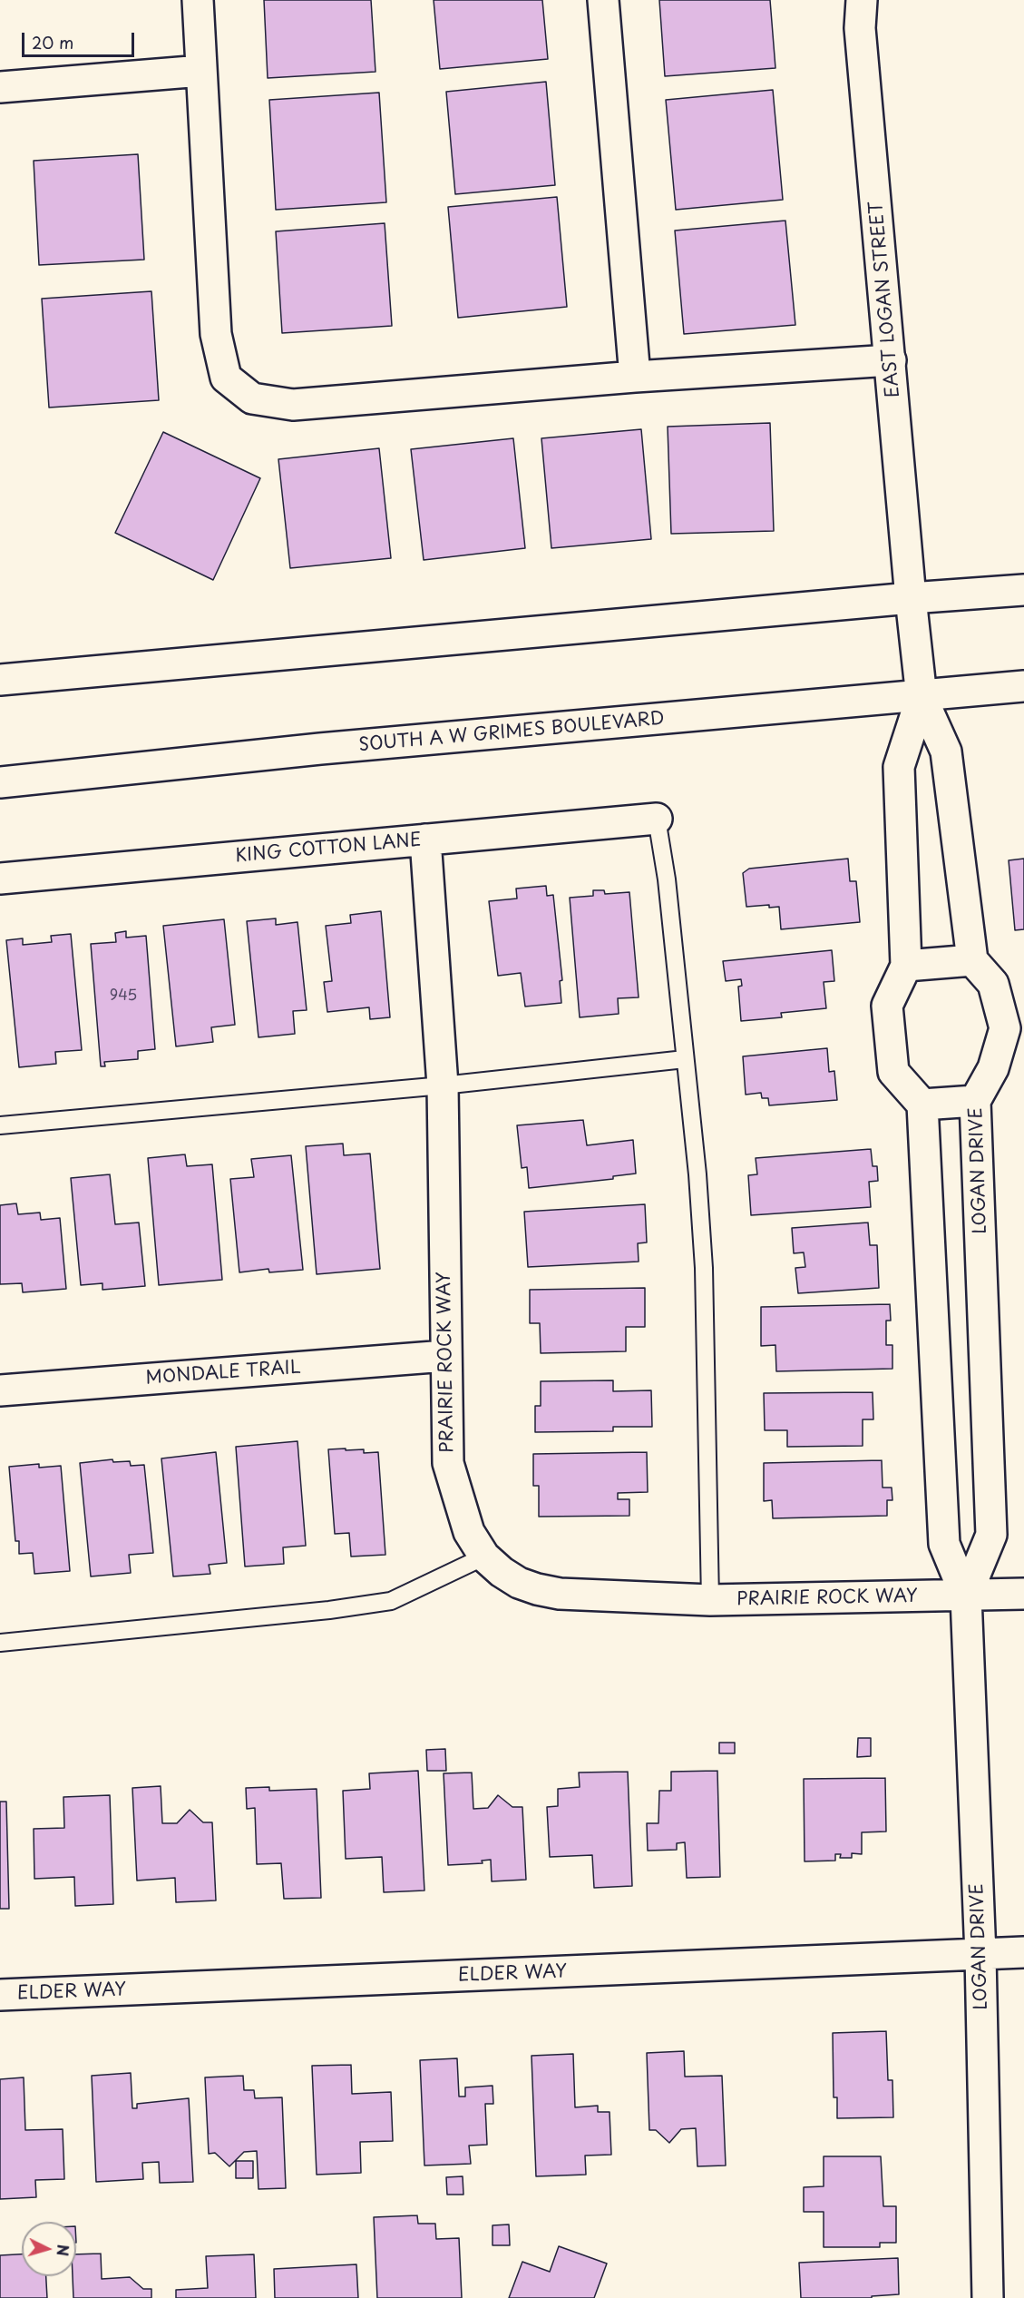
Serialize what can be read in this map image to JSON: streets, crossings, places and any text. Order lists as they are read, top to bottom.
{
  "streets": {
    "street": [
      "EAST LOGAN STREET",
      "SOUTH A W GRIMES BOULEVARD",
      "KING COTTON LANE",
      "LOGAN DRIVE",
      "PRAIRIE ROCK WAY",
      "MONDALE TRAIL",
      "ELDER WAY"
    ]
  },
  "crossings": [
    ["KING COTTON LANE", "PRAIRIE ROCK WAY"],
    ["LOGAN DRIVE", "PRAIRIE ROCK WAY"],
    ["LOGAN DRIVE", "ELDER WAY"],
    ["PRAIRIE ROCK WAY", "MONDALE TRAIL"]
  ],
  "house_numbers": ["945"],
  "scale_bar": "20 m",
  "north": "right"
}
